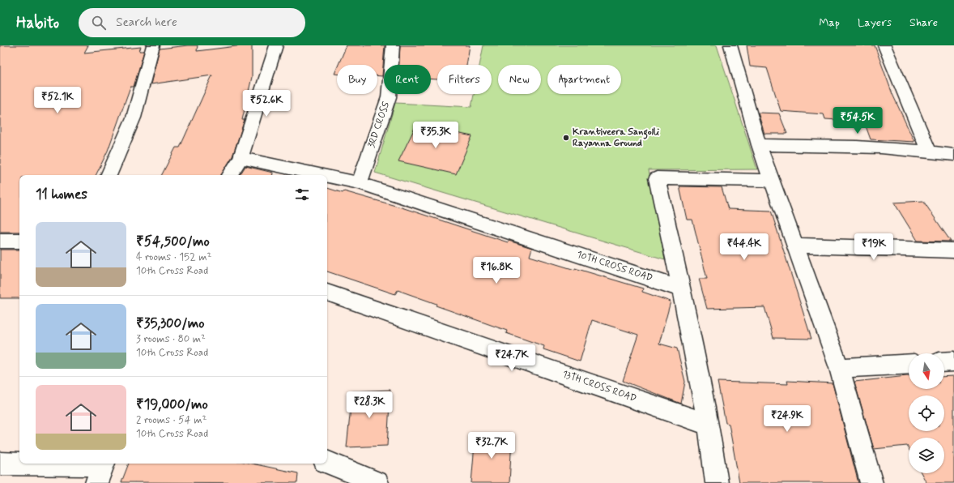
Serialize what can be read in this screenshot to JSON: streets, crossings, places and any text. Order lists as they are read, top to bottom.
{
  "streets": {
    "street": ["3RD CROSS", "10TH CROSS ROAD", "13TH CROSS ROAD"]
  },
  "crossings": [
    ["3RD CROSS", "10TH CROSS ROAD"]
  ],
  "places": ["Krantiveera Sangolli Rayanna Ground"],
  "north": "bottom",
  "page": {
    "header": "Habito",
    "search": "Search here",
    "nav": ["Map", "Layers", "Share"],
    "chip": [
      "Buy",
      "Rent",
      "Filters",
      "New",
      "Apartment"
    ],
    "price": [
      "₹52.1K",
      "₹52.6K",
      "₹54.5K",
      "₹35.3K",
      "₹44.4K",
      "₹19K",
      "₹16.8K",
      "₹24.7K",
      "₹28.3K",
      "₹24.9K",
      "₹32.7K"
    ],
    "heading": "11 homes",
    "list": [
      {
        "name": "₹54,500/mo",
        "note": "4 rooms · 152 m² · 10th Cross Road"
      },
      {
        "name": "₹35,300/mo",
        "note": "3 rooms · 80 m² · 10th Cross Road"
      },
      {
        "name": "₹19,000/mo",
        "note": "2 rooms · 54 m² · 10th Cross Road"
      }
    ]
  }
}
